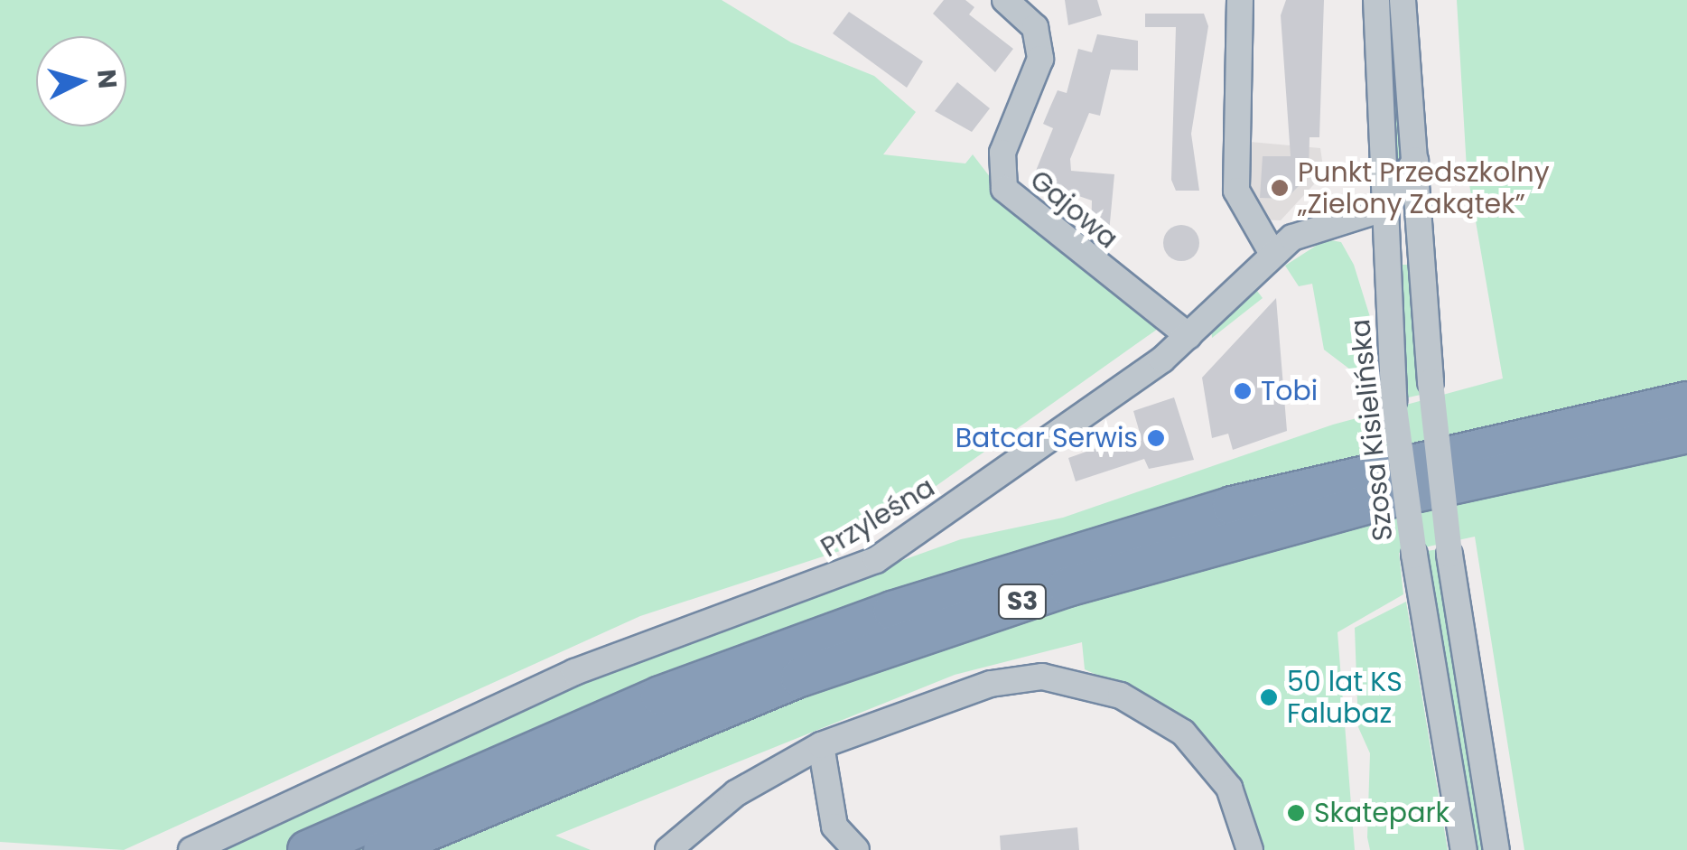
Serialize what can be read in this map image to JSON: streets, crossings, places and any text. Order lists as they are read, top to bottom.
{
  "streets": {
    "highway": ["S3"],
    "street": ["Gajowa", "Szosa Kisielińska", "Przyleśna"]
  },
  "crossings": [
    ["Gajowa", "Przyleśna"],
    ["Szosa Kisielińska", "Przyleśna"]
  ],
  "places": [
    "Punkt Przedszkolny „Zielony Zakątek”",
    "Tobi",
    "Batcar Serwis",
    "50 lat KS Falubaz",
    "Skatepark"
  ],
  "north": "right"
}
